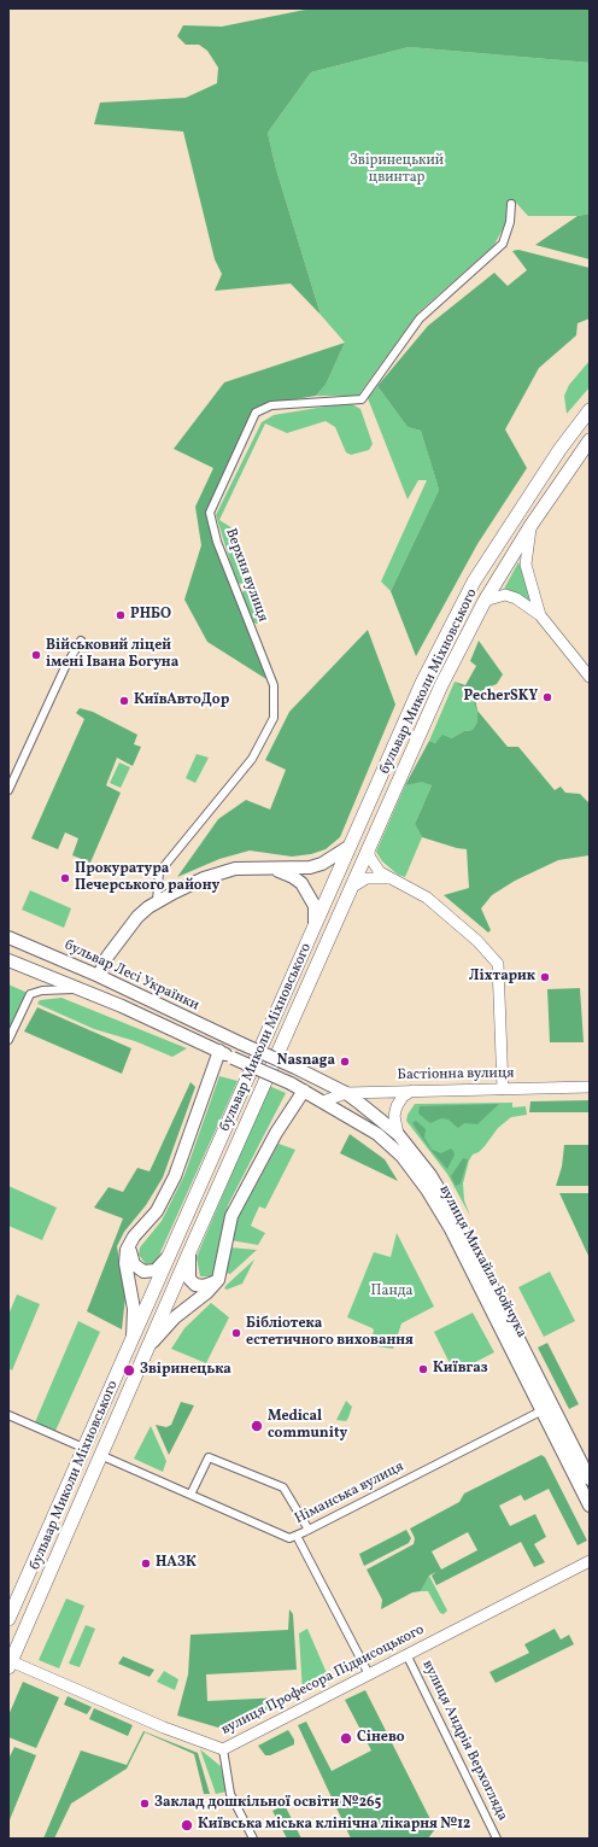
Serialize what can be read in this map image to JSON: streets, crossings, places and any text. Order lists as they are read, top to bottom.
{
  "streets": {
    "highway": ["бульвар Миколи Міхновського"],
    "main road": ["бульвар Лесі Українки", "вулиця Михайла Бойчука"],
    "street": [
      "Верхня вулиця",
      "Бастіонна вулиця",
      "Німанська вулиця",
      "вулиця Професора Підвисоцького",
      "вулиця Андрія Верхогляда"
    ]
  },
  "crossings": [
    ["бульвар Миколи Міхновського", "Німанська вулиця"],
    ["бульвар Миколи Міхновського", "вулиця Професора Підвисоцького"],
    ["бульвар Лесі Українки", "вулиця Михайла Бойчука"],
    ["Бастіонна вулиця", "вулиця Михайла Бойчука"],
    ["вулиця Михайла Бойчука", "Німанська вулиця"],
    ["вулиця Професора Підвисоцького", "вулиця Андрія Верхогляда"]
  ],
  "parks": ["Звіринецький цвинтар", "Панда"],
  "places": [
    "РНБО",
    "Військовий ліцей імені Івана Богуна",
    "PecherSKY",
    "КиївАвтоДор",
    "Прокуратура Печерського району",
    "Ліхтарик",
    "Nasnaga",
    "Бібліотека естетичного виховання",
    "Київгаз",
    "Звіринецька",
    "Medical community",
    "НАЗК",
    "Сінево",
    "Заклад дошкільної освіти №265",
    "Київська міська клінічна лікарня №12"
  ]
}
